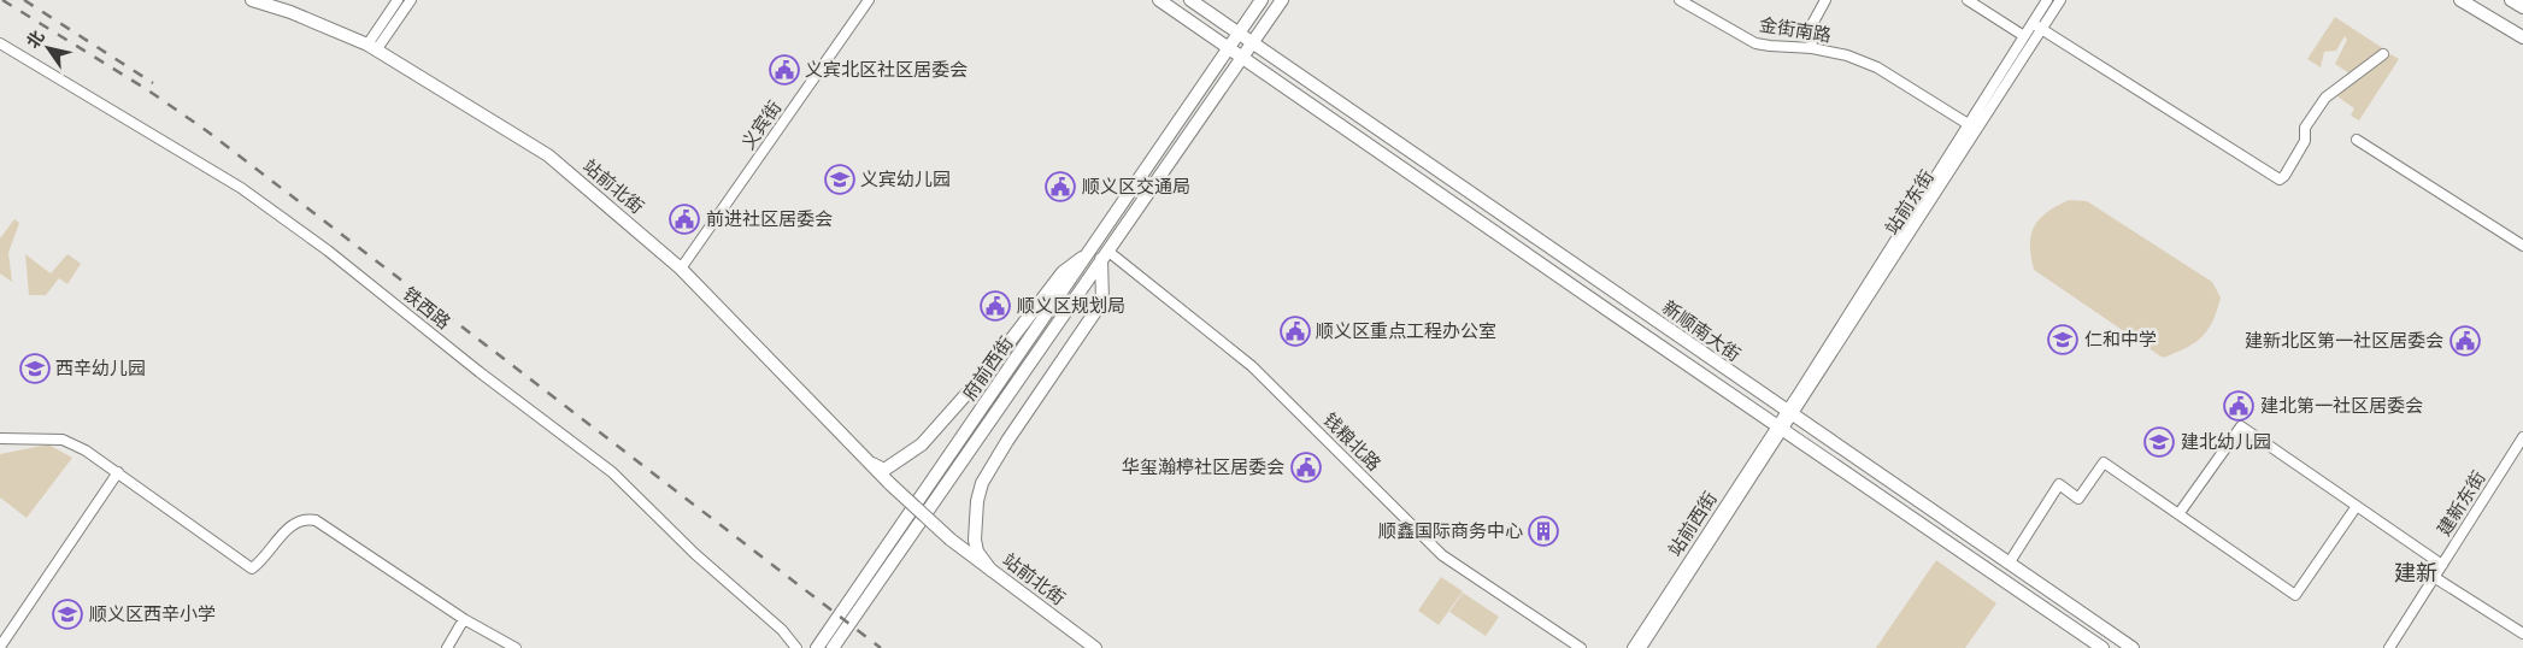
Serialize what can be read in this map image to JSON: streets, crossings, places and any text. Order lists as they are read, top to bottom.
{
  "streets": {
    "main road": ["站前北街", "新顺南大街", "府前西街"],
    "street": [
      "金街南路",
      "义宾街",
      "站前东街",
      "铁西路",
      "钱粮北路",
      "建新东街",
      "站前西街"
    ]
  },
  "crossings": [
    ["金街南路", "站前东街"],
    ["义宾街", "站前北街"],
    ["站前东街", "新顺南大街"],
    ["站前东街", "站前西街"],
    ["新顺南大街", "府前西街"],
    ["新顺南大街", "站前西街"],
    ["府前西街", "钱粮北路"]
  ],
  "districts": ["建新"],
  "places": {
    "public building": [
      "义宾北区社区居委会",
      "顺义区交通局",
      "前进社区居委会",
      "顺义区规划局",
      "顺义区重点工程办公室",
      "建新北区第一社区居委会",
      "建北第一社区居委会",
      "华玺瀚楟社区居委会"
    ],
    "school or university": [
      "义宾幼儿园",
      "仁和中学",
      "西辛幼儿园",
      "建北幼儿园",
      "顺义区西辛小学"
    ],
    "building": ["顺鑫国际商务中心"]
  },
  "north": "top left"
}
